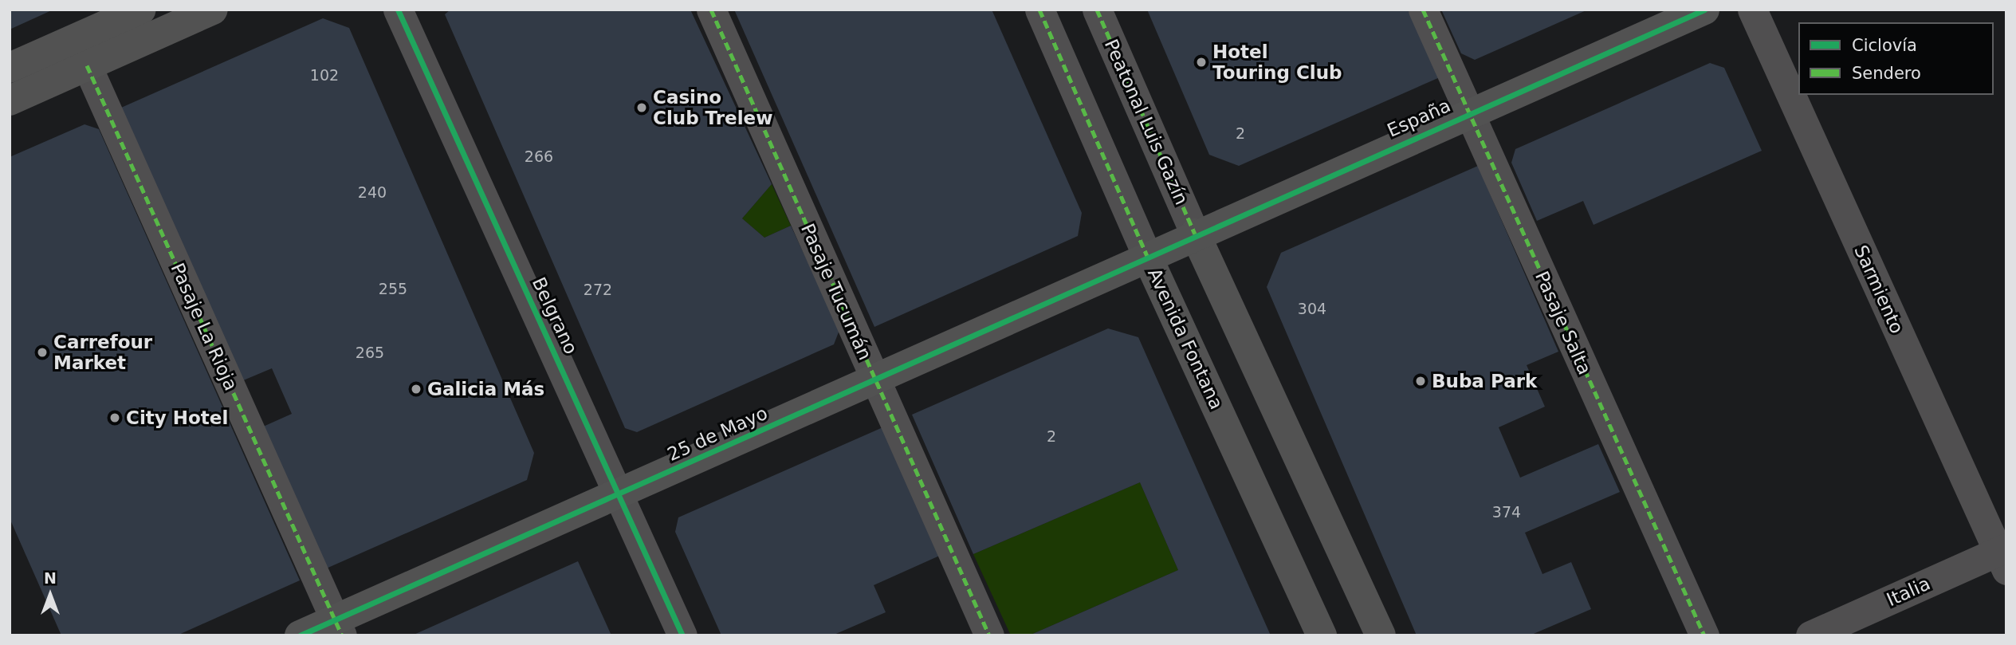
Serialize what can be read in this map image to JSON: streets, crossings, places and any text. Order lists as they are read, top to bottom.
{
  "streets": {
    "street": [
      "España",
      "Peatonal Luis Gazín",
      "Sarmiento",
      "Pasaje Tucumán",
      "Belgrano",
      "Pasaje Salta",
      "Pasaje La Rioja",
      "Avenida Fontana",
      "25 de Mayo",
      "Italia"
    ]
  },
  "crossings": [
    ["España", "Peatonal Luis Gazín"],
    ["España", "Pasaje Salta"],
    ["España", "Avenida Fontana"],
    ["España", "25 de Mayo"],
    ["Sarmiento", "Italia"],
    ["Pasaje Tucumán", "25 de Mayo"],
    ["Belgrano", "25 de Mayo"],
    ["Pasaje La Rioja", "25 de Mayo"],
    ["Avenida Fontana", "25 de Mayo"]
  ],
  "places": [
    "Hotel Touring Club",
    "Casino Club Trelew",
    "Carrefour Market",
    "Buba Park",
    "Galicia Más",
    "City Hotel"
  ],
  "house_numbers": [
    "102",
    "2",
    "266",
    "240",
    "255",
    "272",
    "304",
    "265",
    "2",
    "374"
  ],
  "legend": ["Ciclovía", "Sendero"],
  "north": "top"
}
